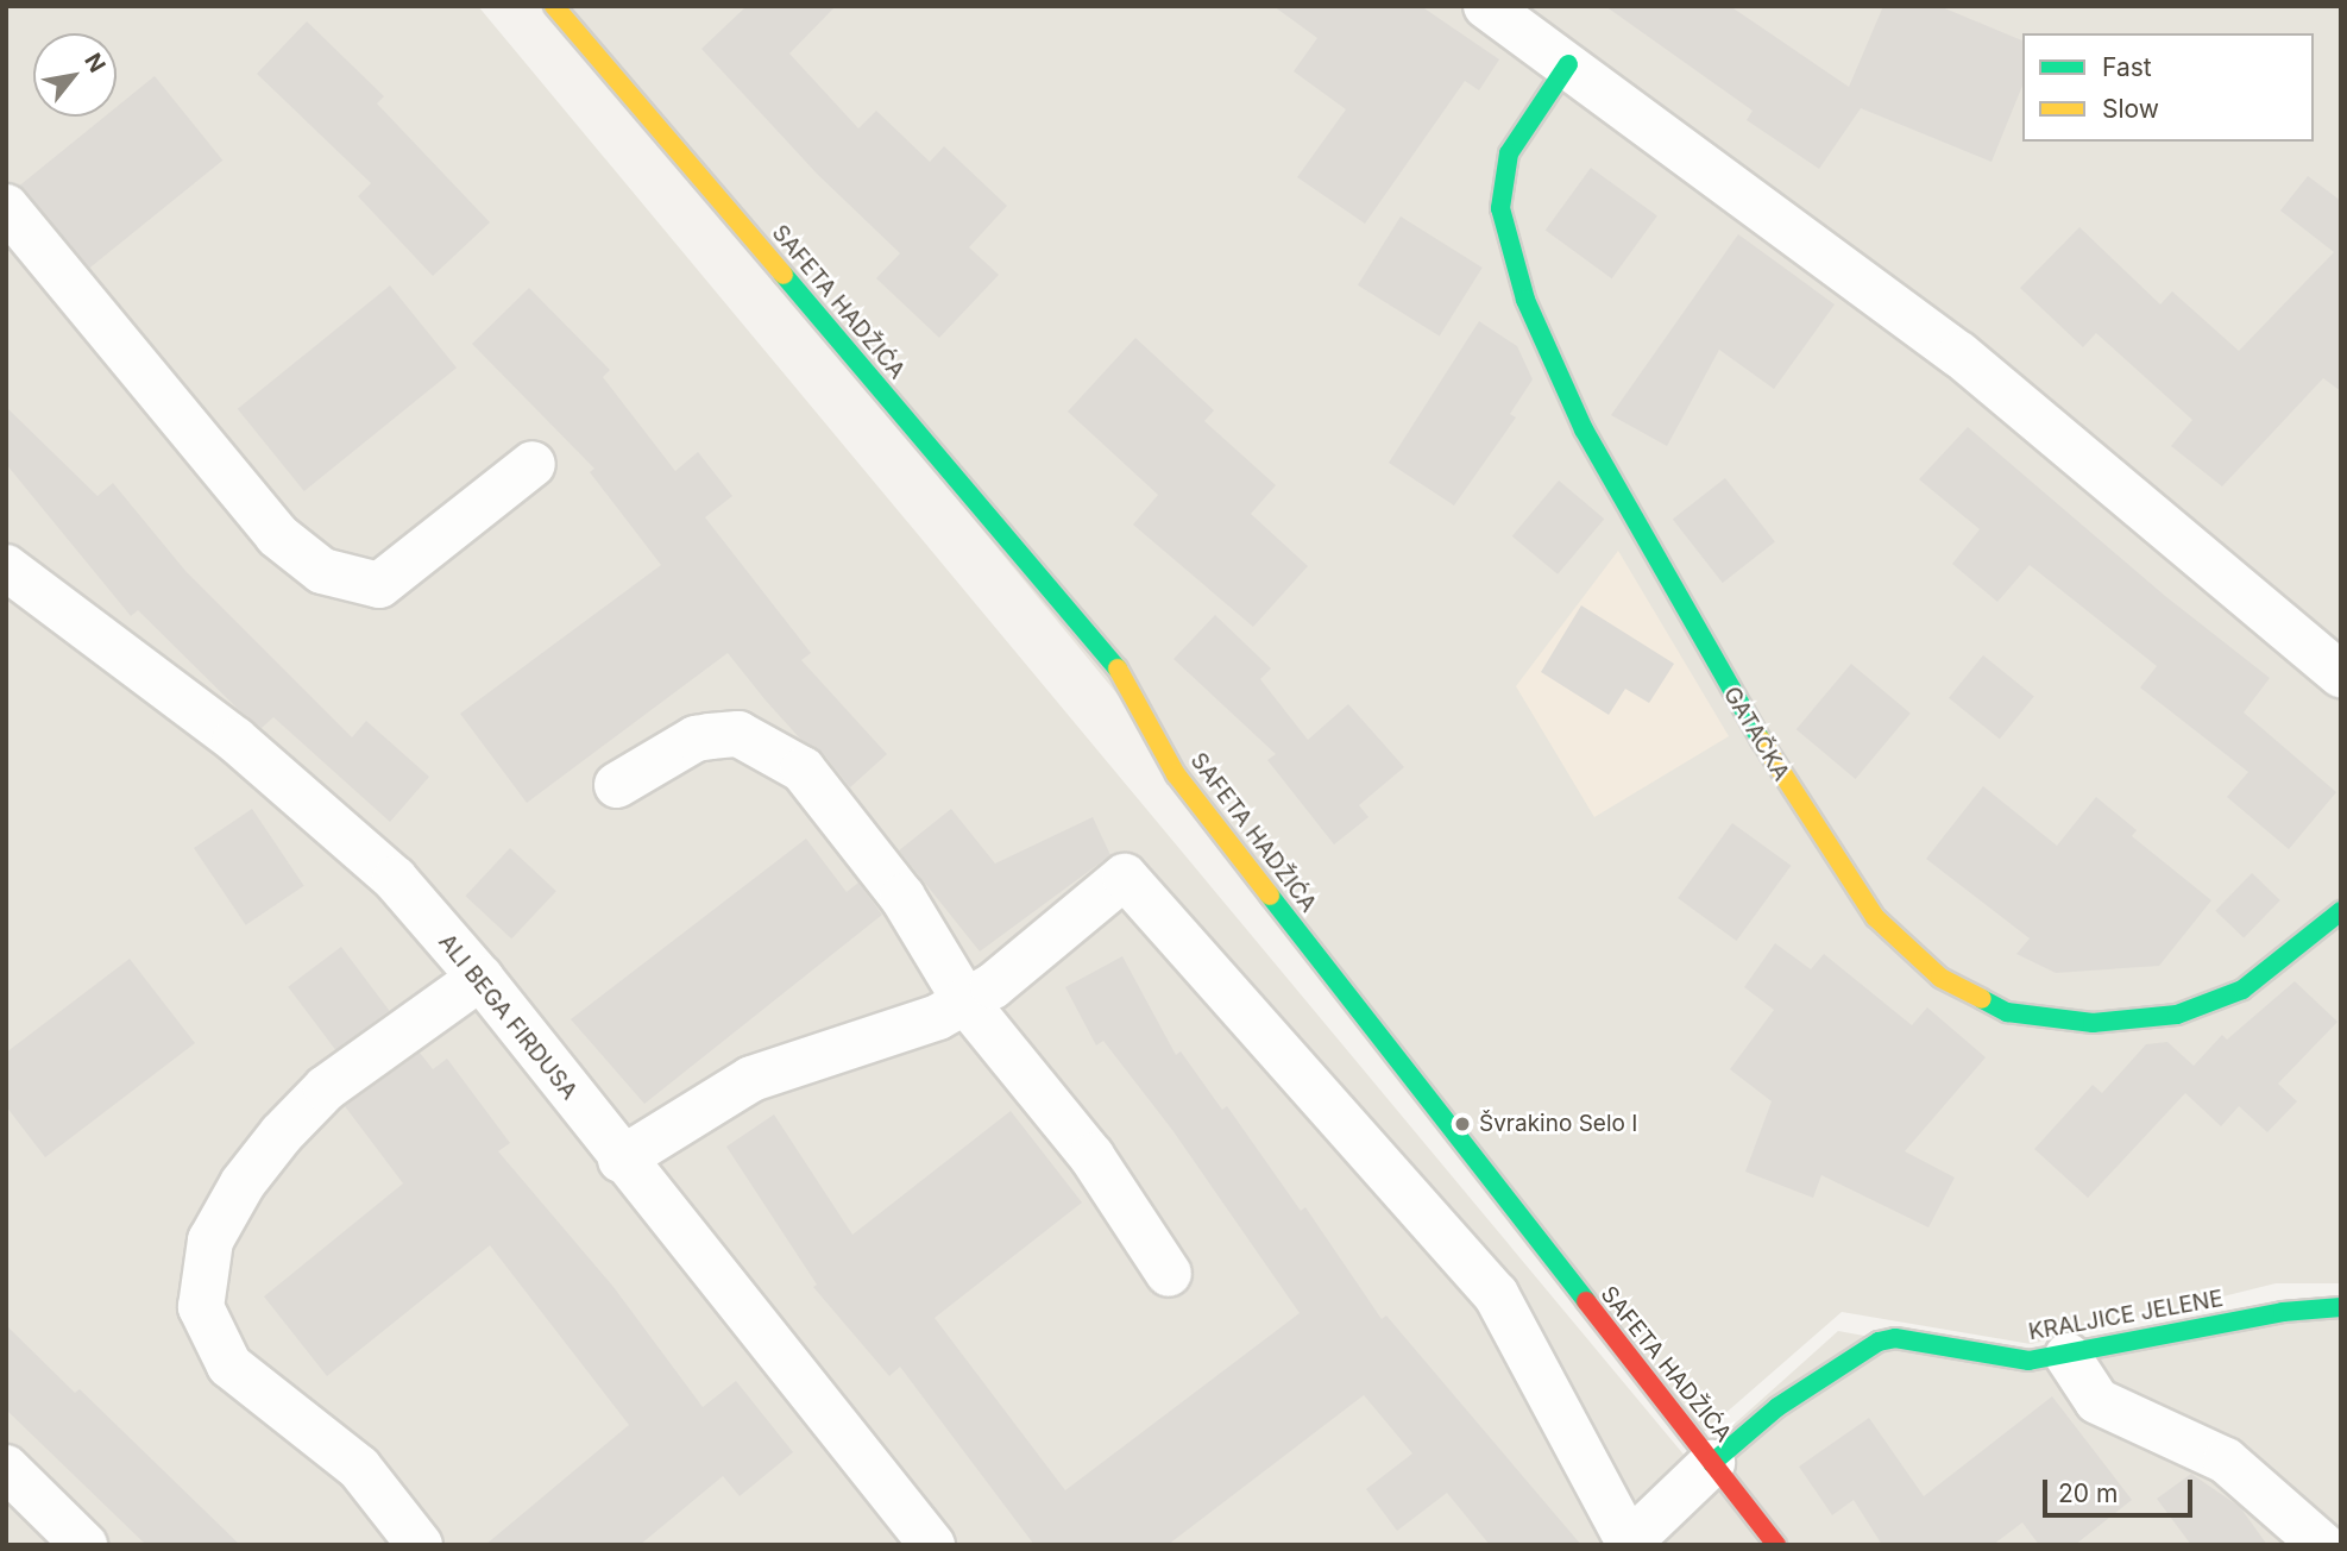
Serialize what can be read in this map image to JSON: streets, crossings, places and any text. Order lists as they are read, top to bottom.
{
  "streets": {
    "main road": ["SAFETA HADŽIĆA", "GATAČKA", "KRALJICE JELENE"],
    "street": ["ALI BEGA FIRDUSA"]
  },
  "crossings": [
    ["SAFETA HADŽIĆA", "KRALJICE JELENE"]
  ],
  "places": ["Švrakino Selo I"],
  "legend": ["Fast", "Slow"],
  "scale_bar": "20 m",
  "north": "top right"
}
